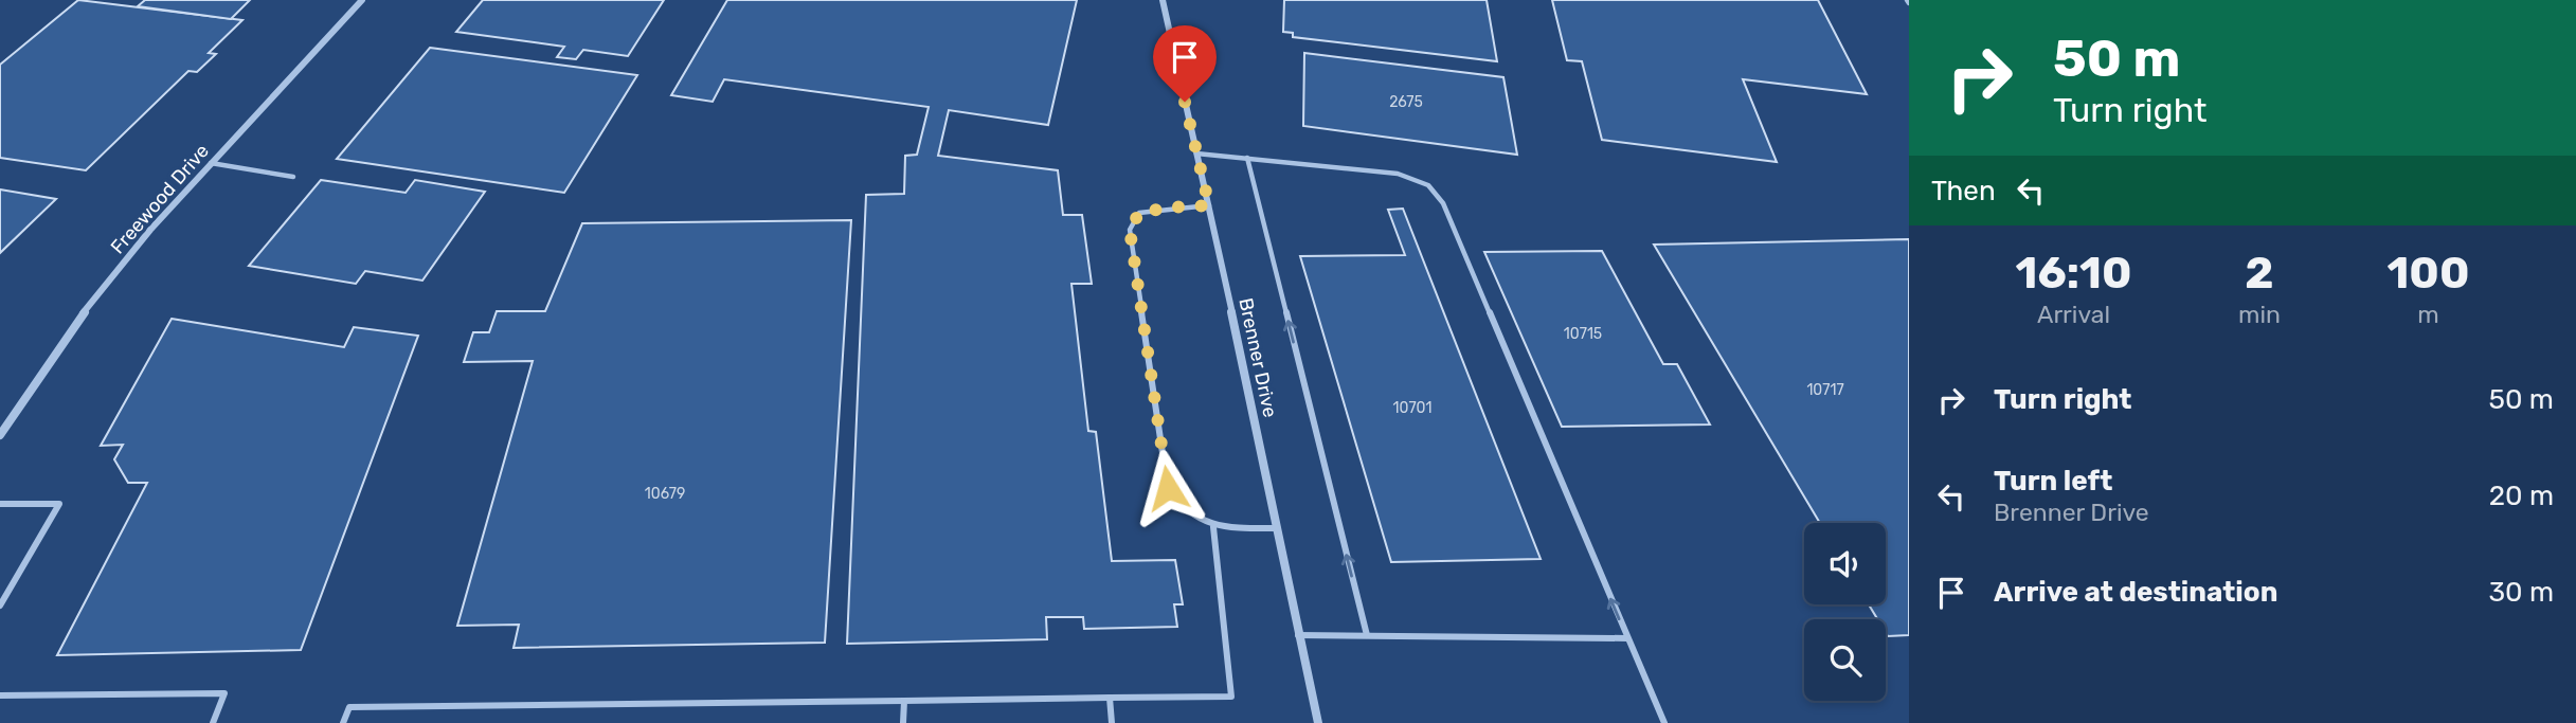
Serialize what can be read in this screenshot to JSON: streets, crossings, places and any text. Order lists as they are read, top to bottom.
{
  "streets": {
    "street": ["Freewood Drive", "Brenner Drive"]
  },
  "house_numbers": [
    "2675",
    "10715",
    "10717",
    "10701",
    "10679"
  ],
  "page": {
    "turn": ["50 m", "Turn right"],
    "then": "Then",
    "eta": [
      "16:10",
      "Arrival",
      "2",
      "min",
      "100",
      "m"
    ],
    "list": [
      {
        "name": "Turn right",
        "value": "50 m"
      },
      {
        "name": "Turn left",
        "note": "Brenner Drive",
        "value": "20 m"
      },
      {
        "name": "Arrive at destination",
        "value": "30 m"
      }
    ]
  }
}
